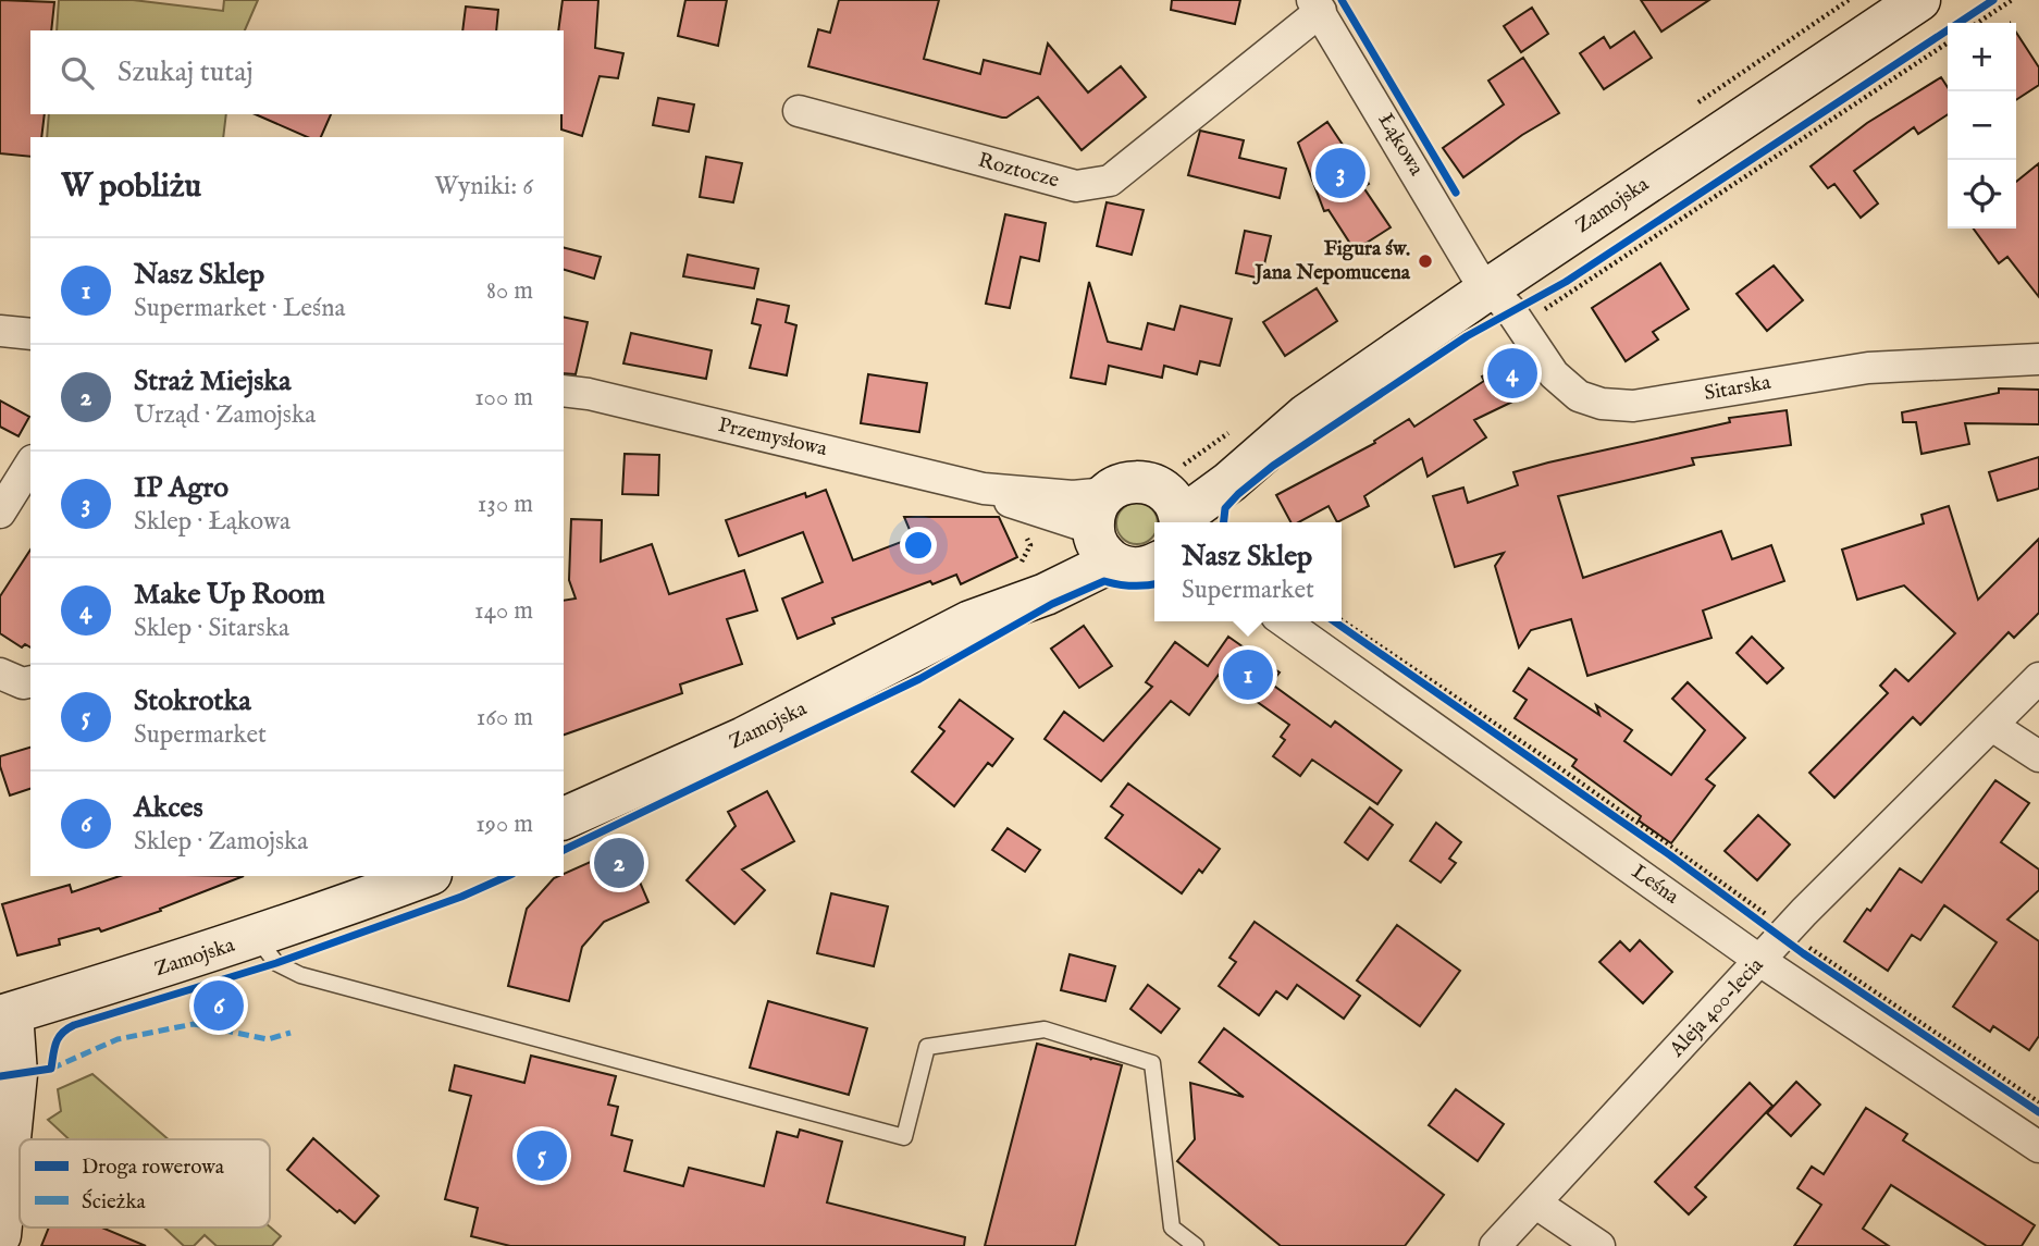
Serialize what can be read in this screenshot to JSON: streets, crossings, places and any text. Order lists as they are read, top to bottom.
{
  "streets": {
    "street": [
      "Łąkowa",
      "Roztocze",
      "Zamojska",
      "Sitarska",
      "Przemysłowa",
      "Leśna",
      "Aleja 400-lecia"
    ]
  },
  "crossings": [
    ["Łąkowa", "Roztocze"],
    ["Łąkowa", "Zamojska"],
    ["Łąkowa", "Sitarska"],
    ["Zamojska", "Sitarska"],
    ["Zamojska", "Przemysłowa"],
    ["Leśna", "Aleja 400-lecia"]
  ],
  "places": ["Figura św. Jana Nepomucena"],
  "legend": ["Droga rowerowa", "Ścieżka"],
  "page": {
    "map_buttons": ["+", "−"],
    "search": "Szukaj tutaj",
    "heading": ["W pobliżu", "Wyniki: 6"],
    "pins": [
      "3",
      "4",
      "1",
      "2",
      "6",
      "5"
    ],
    "list": [
      {
        "mark": "1",
        "name": "Nasz Sklep",
        "note": "Supermarket · Leśna",
        "value": "80 m"
      },
      {
        "mark": "2",
        "name": "Straż Miejska",
        "note": "Urząd · Zamojska",
        "value": "100 m"
      },
      {
        "mark": "3",
        "name": "IP Agro",
        "note": "Sklep · Łąkowa",
        "value": "130 m"
      },
      {
        "mark": "4",
        "name": "Make Up Room",
        "note": "Sklep · Sitarska",
        "value": "140 m"
      },
      {
        "mark": "5",
        "name": "Stokrotka",
        "note": "Supermarket",
        "value": "160 m"
      },
      {
        "mark": "6",
        "name": "Akces",
        "note": "Sklep · Zamojska",
        "value": "190 m"
      }
    ],
    "popup": ["Nasz Sklep", "Supermarket"]
  }
}
